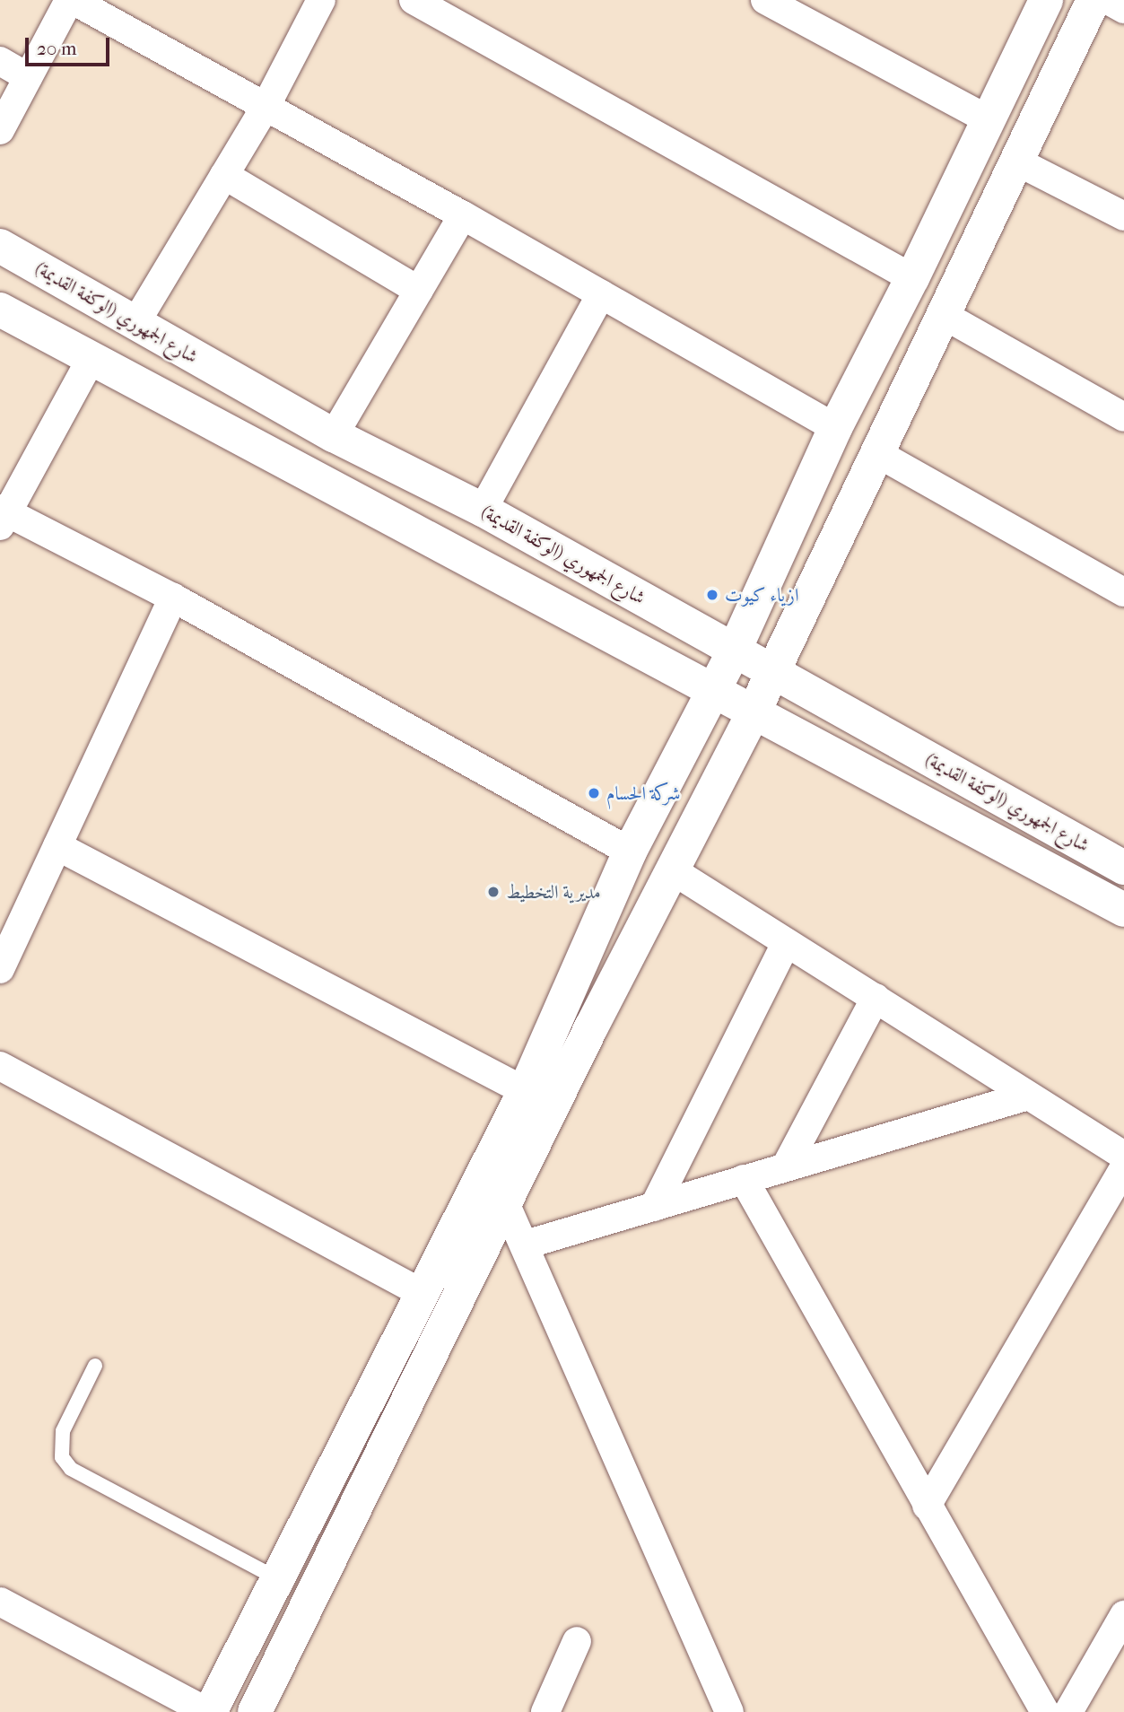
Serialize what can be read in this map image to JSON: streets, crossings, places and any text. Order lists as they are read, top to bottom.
{
  "streets": {
    "main road": ["شارع الجمهوري (الوكفة القديمة)"]
  },
  "places": ["ازياء كيوت", "شركة الحسام", "مديرية التخطيط"],
  "scale_bar": "20 m"
}
